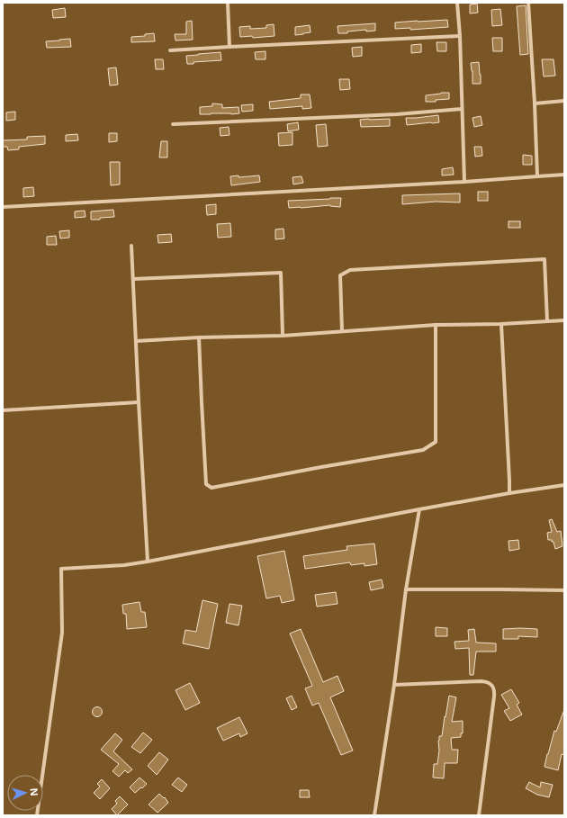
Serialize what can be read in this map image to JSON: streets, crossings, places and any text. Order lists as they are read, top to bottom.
{
  "north": "right"
}
